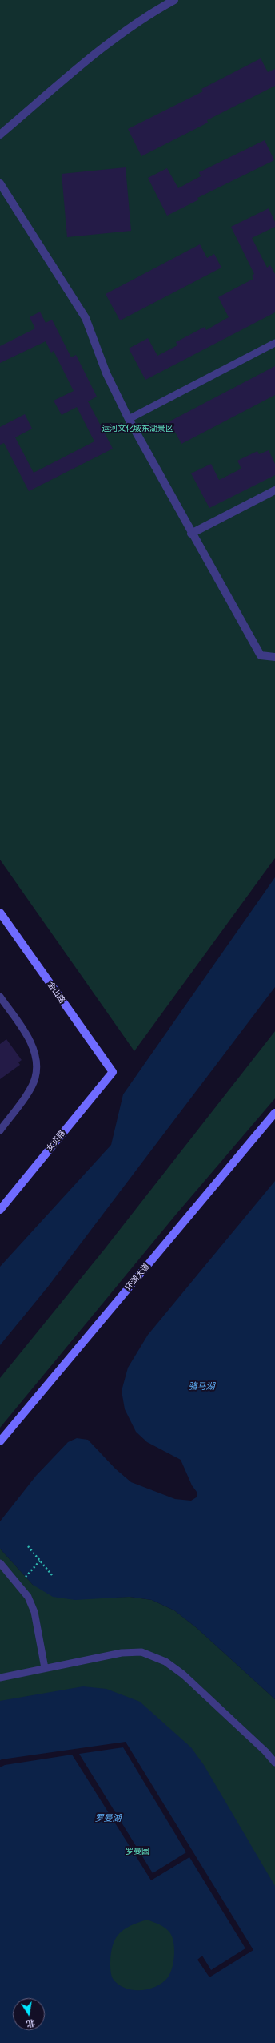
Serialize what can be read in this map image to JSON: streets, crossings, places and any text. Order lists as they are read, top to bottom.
{
  "streets": {
    "main road": ["金山路", "女贞路", "环湖大道"]
  },
  "crossings": [
    ["金山路", "女贞路"]
  ],
  "water": ["骆马湖", "罗曼湖"],
  "parks": ["运河文化城东湖景区", "罗曼园"],
  "north": "bottom"
}
